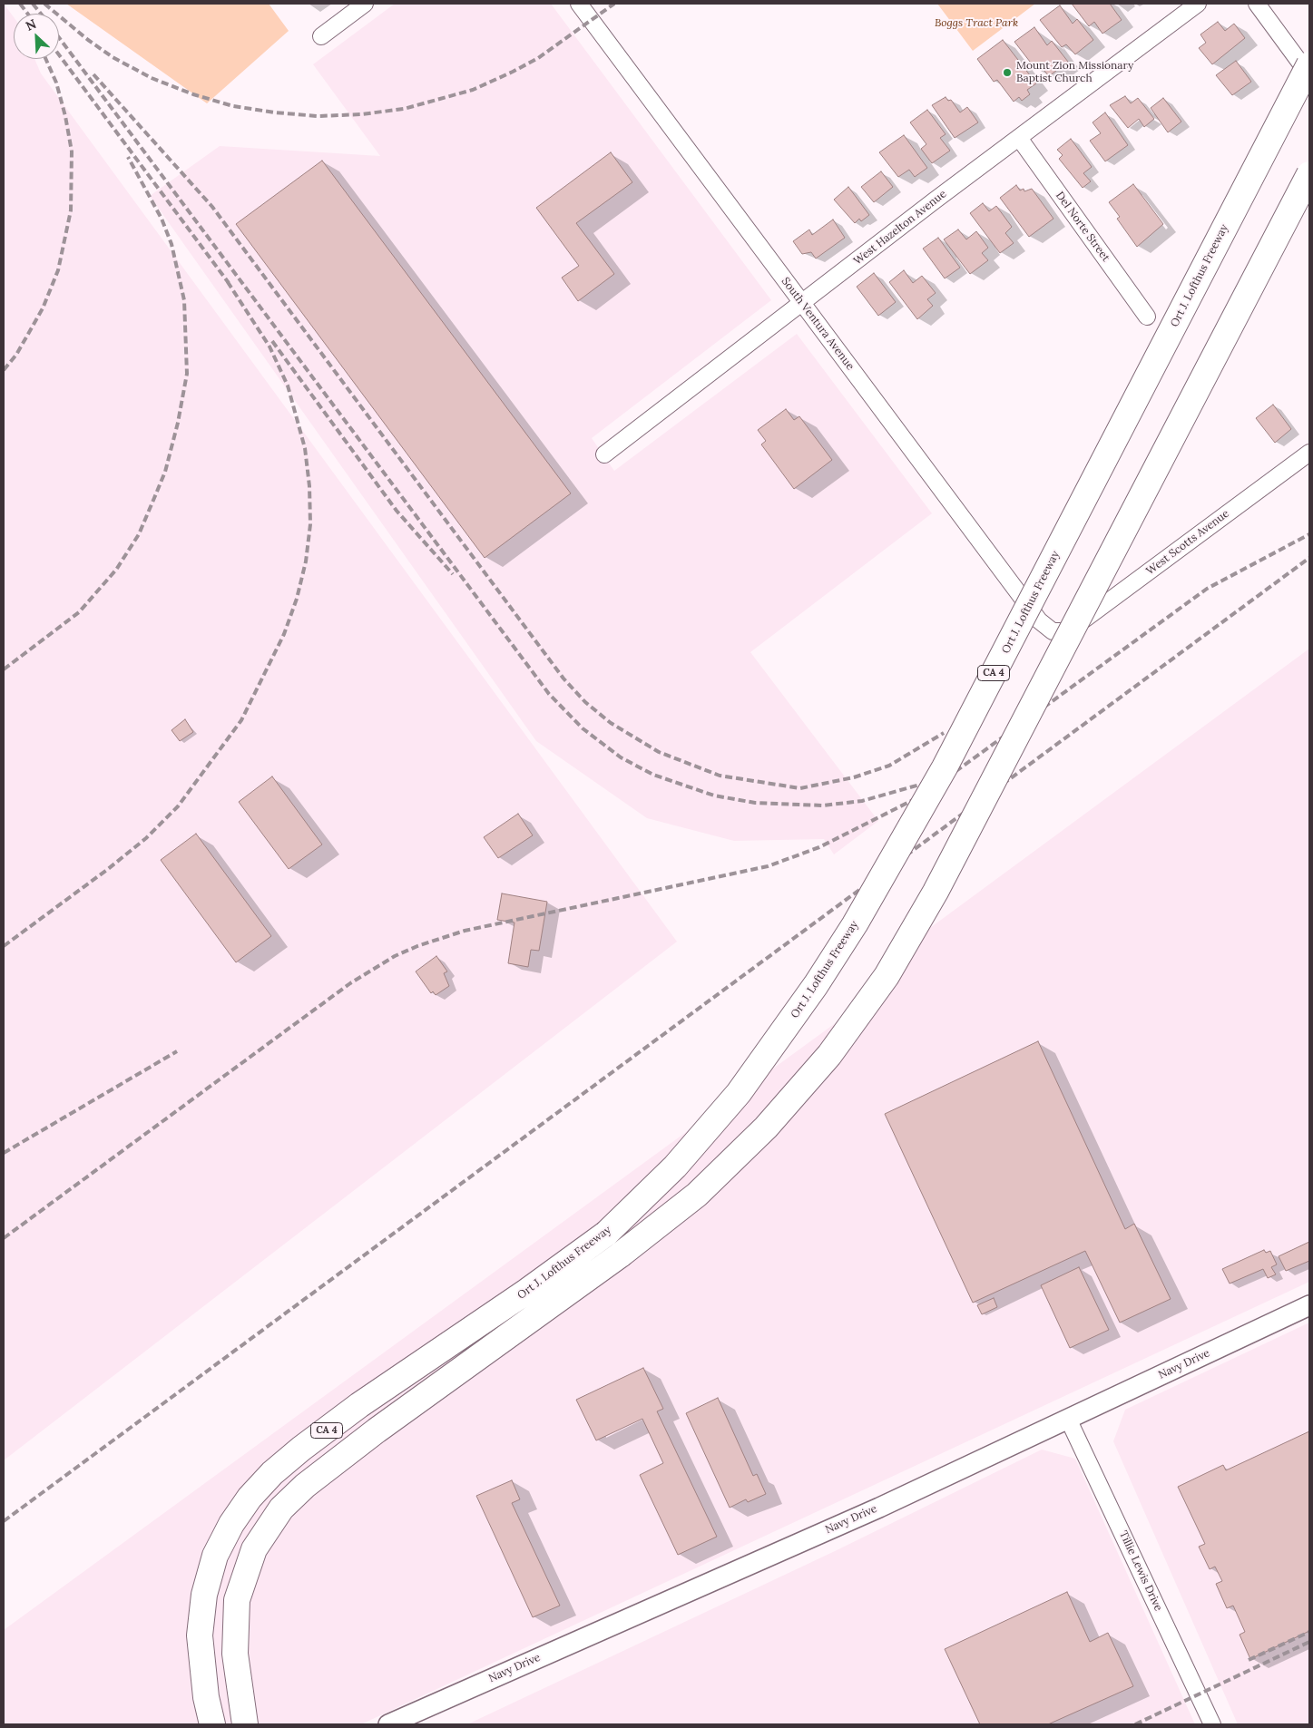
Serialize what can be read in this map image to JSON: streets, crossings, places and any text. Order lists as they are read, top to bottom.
{
  "streets": {
    "highway": ["Ort J. Lofthus Freeway", "CA 4"],
    "street": [
      "Del Norte Street",
      "West Hazelton Avenue",
      "South Ventura Avenue",
      "West Scotts Avenue",
      "Navy Drive",
      "Tillie Lewis Drive"
    ]
  },
  "crossings": [
    ["Del Norte Street", "West Hazelton Avenue"],
    ["West Hazelton Avenue", "South Ventura Avenue"],
    ["South Ventura Avenue", "West Scotts Avenue"],
    ["Navy Drive", "Tillie Lewis Drive"]
  ],
  "parks": ["Boggs Tract Park"],
  "places": ["Mount Zion Missionary Baptist Church"],
  "north": "top left"
}
